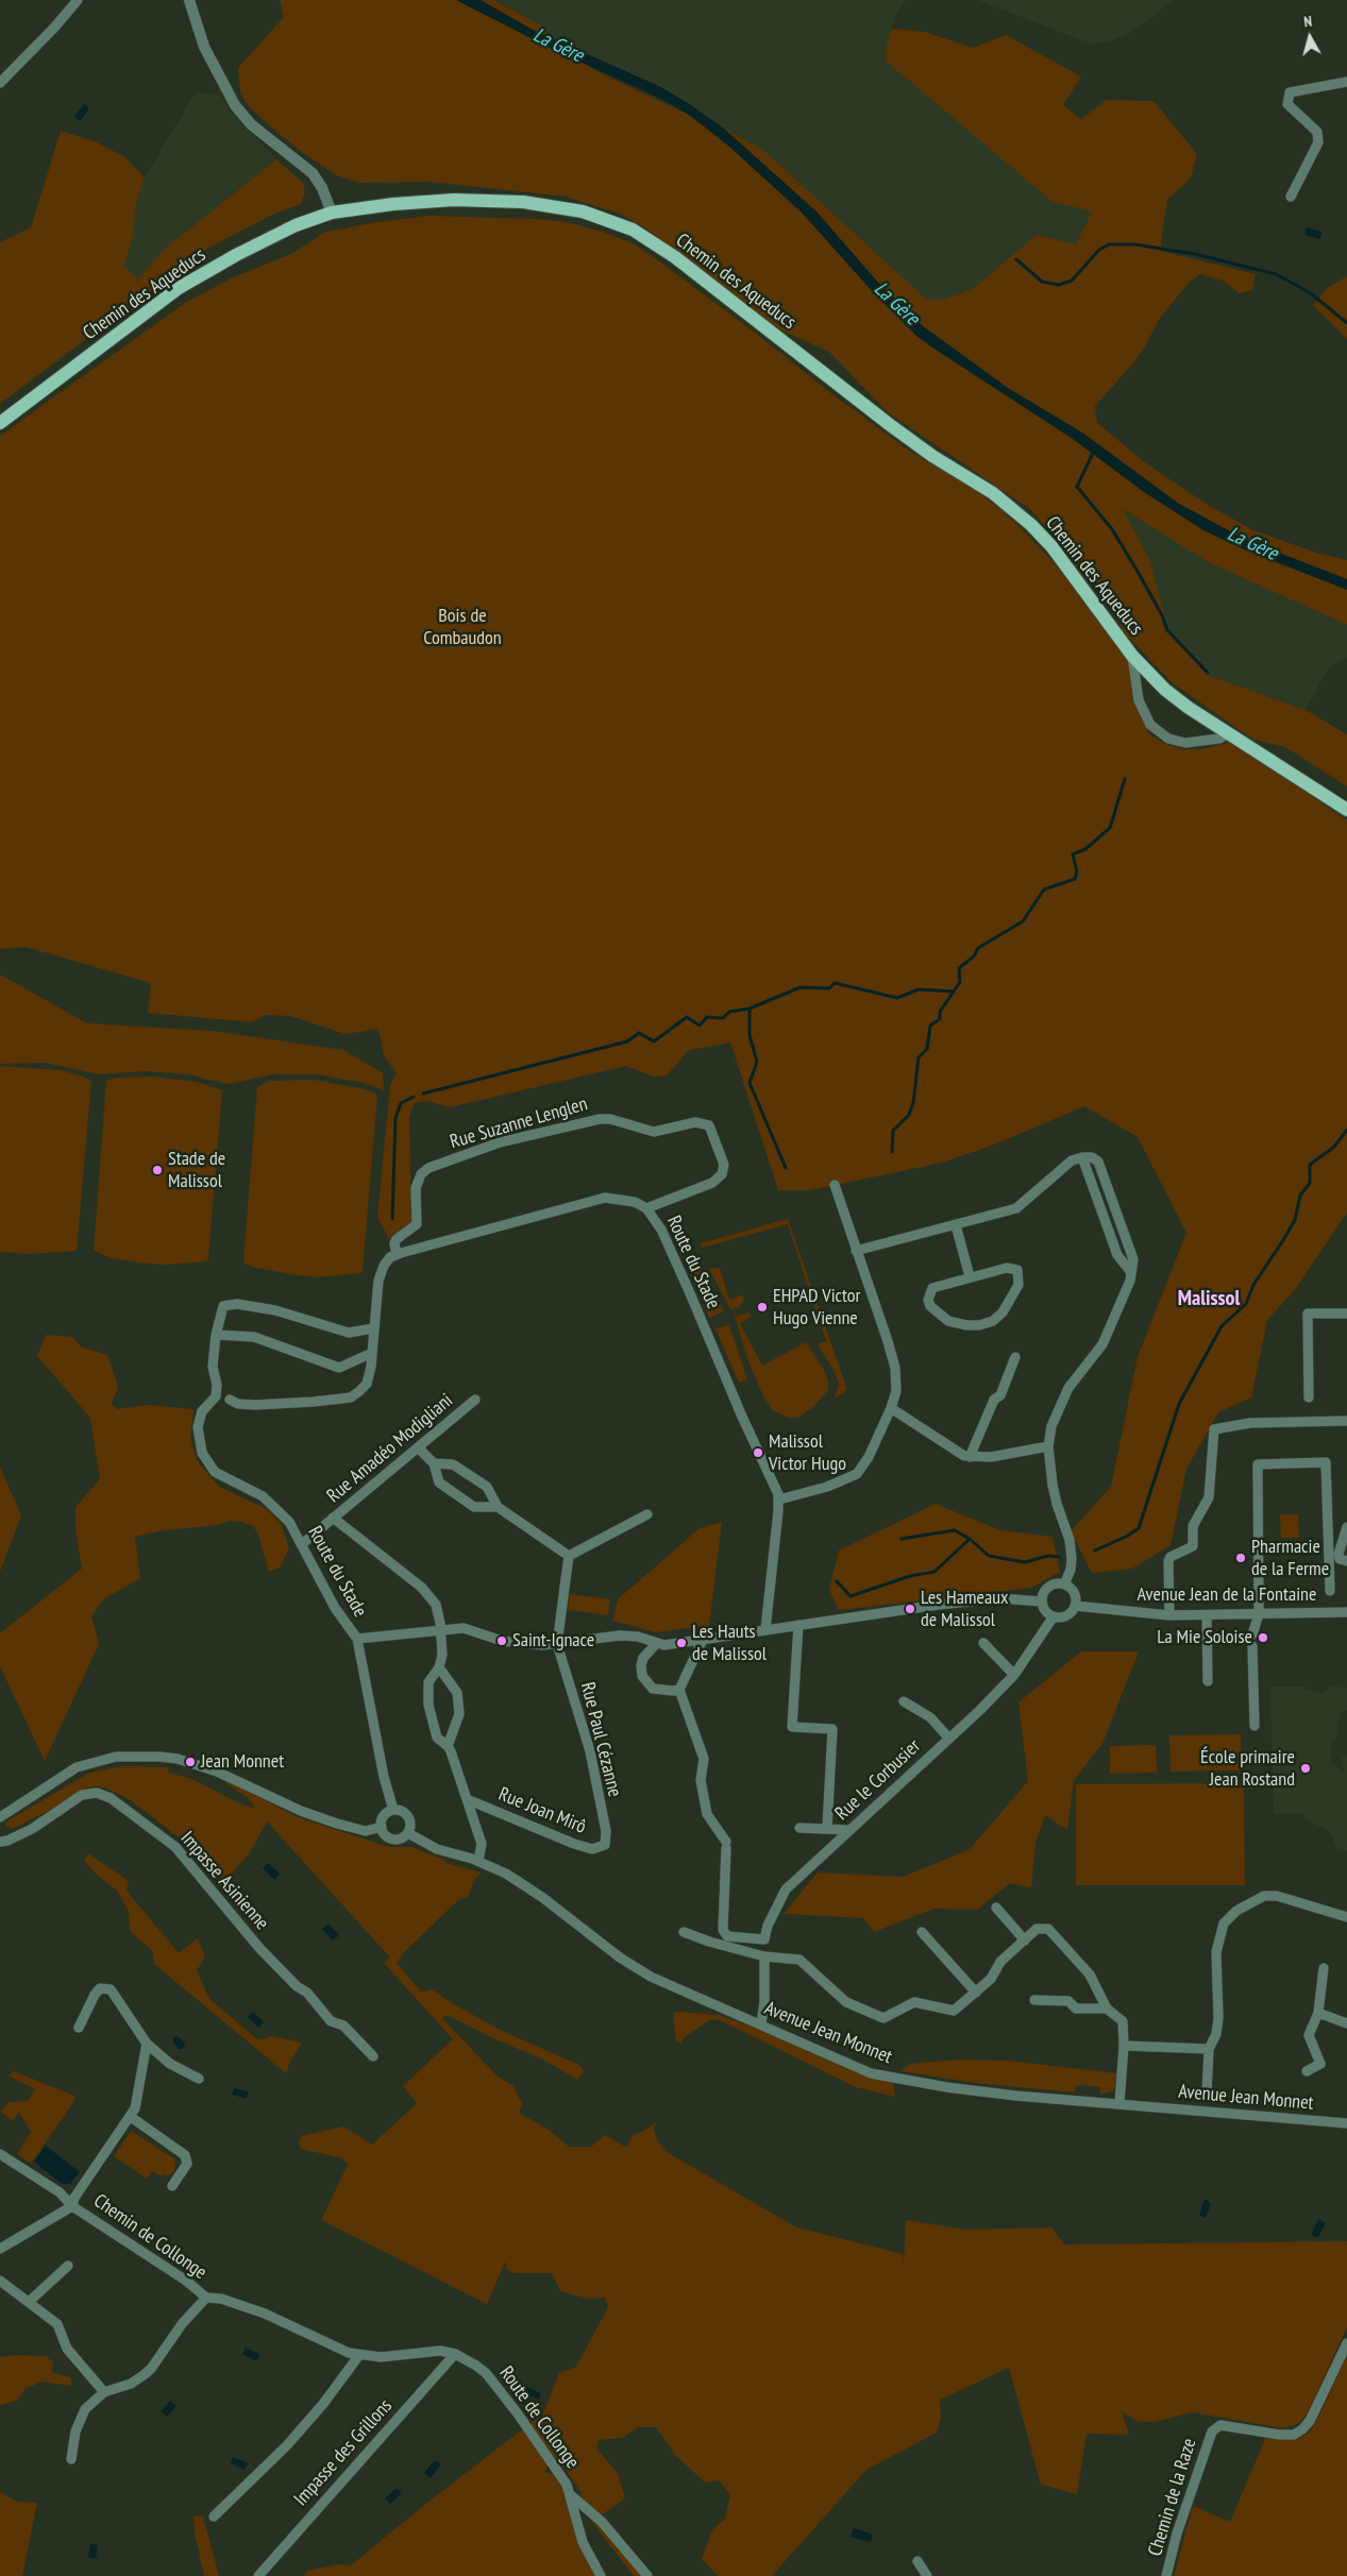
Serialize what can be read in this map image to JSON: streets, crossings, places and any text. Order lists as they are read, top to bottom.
{
  "streets": {
    "main road": ["Chemin des Aqueducs"],
    "street": [
      "Rue Suzanne Lenglen",
      "Route du Stade",
      "Rue Amadéo Modigliani",
      "Avenue Jean de la Fontaine",
      "Rue Paul Cézanne",
      "Rue le Corbusier",
      "Rue Joan Mirô",
      "Impasse Asinienne",
      "Avenue Jean Monnet",
      "Chemin de Collonge",
      "Route de Collonge",
      "Impasse des Grillons",
      "Chemin de la Raze"
    ]
  },
  "crossings": [
    ["Rue Suzanne Lenglen", "Route du Stade"],
    ["Route du Stade", "Rue Amadéo Modigliani"],
    ["Route du Stade", "Avenue Jean Monnet"],
    ["Rue Amadéo Modigliani", "Rue Joan Mirô"],
    ["Avenue Jean de la Fontaine", "Rue le Corbusier"],
    ["Rue Paul Cézanne", "Rue Joan Mirô"],
    ["Rue Joan Mirô", "Avenue Jean Monnet"],
    ["Chemin de Collonge", "Route de Collonge"],
    ["Route de Collonge", "Impasse des Grillons"]
  ],
  "districts": ["Malissol"],
  "water": ["La Gère"],
  "parks": ["Bois de Combaudon"],
  "places": [
    "Stade de Malissol",
    "EHPAD Victor Hugo Vienne",
    "Malissol Victor Hugo",
    "Pharmacie de la Ferme",
    "Les Hameaux de Malissol",
    "La Mie Soloise",
    "Saint-Ignace",
    "Les Hauts de Malissol",
    "Jean Monnet",
    "École primaire Jean Rostand"
  ],
  "north": "top"
}
